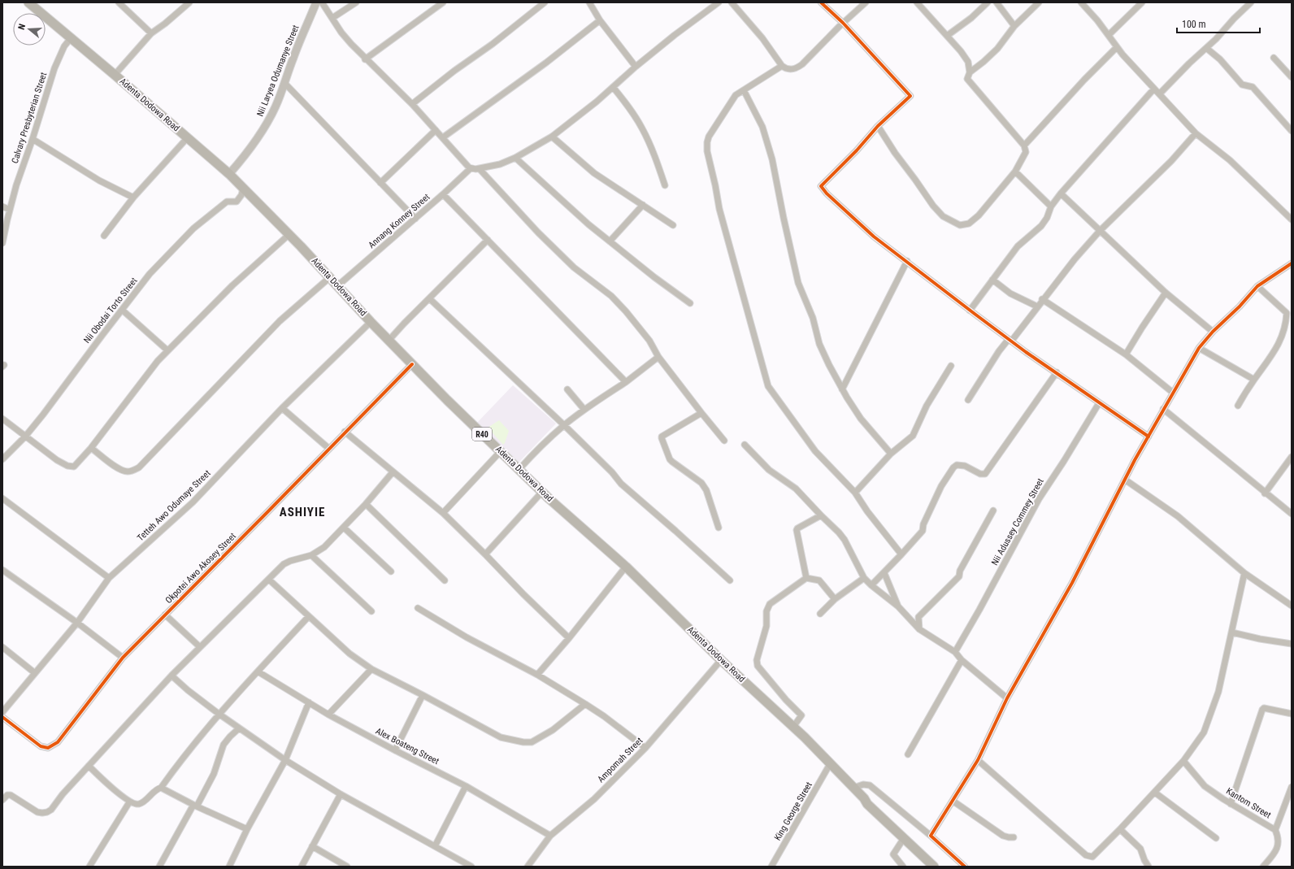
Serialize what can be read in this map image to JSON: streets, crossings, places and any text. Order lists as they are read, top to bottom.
{
  "streets": {
    "main road": ["Adenta Dodowa Road", "R40"],
    "street": [
      "Nii Laryea Odumanye Street",
      "Calvary Presbyterian Street",
      "Annang Konney Street",
      "Nii Obodai Torto Street",
      "Tetteh Awo Odumaye Street",
      "Nii Adussey Commey Street",
      "Okpotei Awo Akosey Street",
      "Alex Boateng Street",
      "Ampomah Street",
      "Kantom Street",
      "King George Street"
    ]
  },
  "crossings": [
    ["Nii Laryea Odumanye Street", "Adenta Dodowa Road"],
    ["Adenta Dodowa Road", "Calvary Presbyterian Street"],
    ["Adenta Dodowa Road", "Annang Konney Street"],
    ["Adenta Dodowa Road", "Nii Obodai Torto Street"],
    ["Adenta Dodowa Road", "Tetteh Awo Odumaye Street"],
    ["Adenta Dodowa Road", "Okpotei Awo Akosey Street"],
    ["Adenta Dodowa Road", "Ampomah Street"],
    ["Adenta Dodowa Road", "King George Street"],
    ["Alex Boateng Street", "Ampomah Street"]
  ],
  "districts": ["ASHIYIE"],
  "scale_bar": "100 m",
  "north": "left"
}
